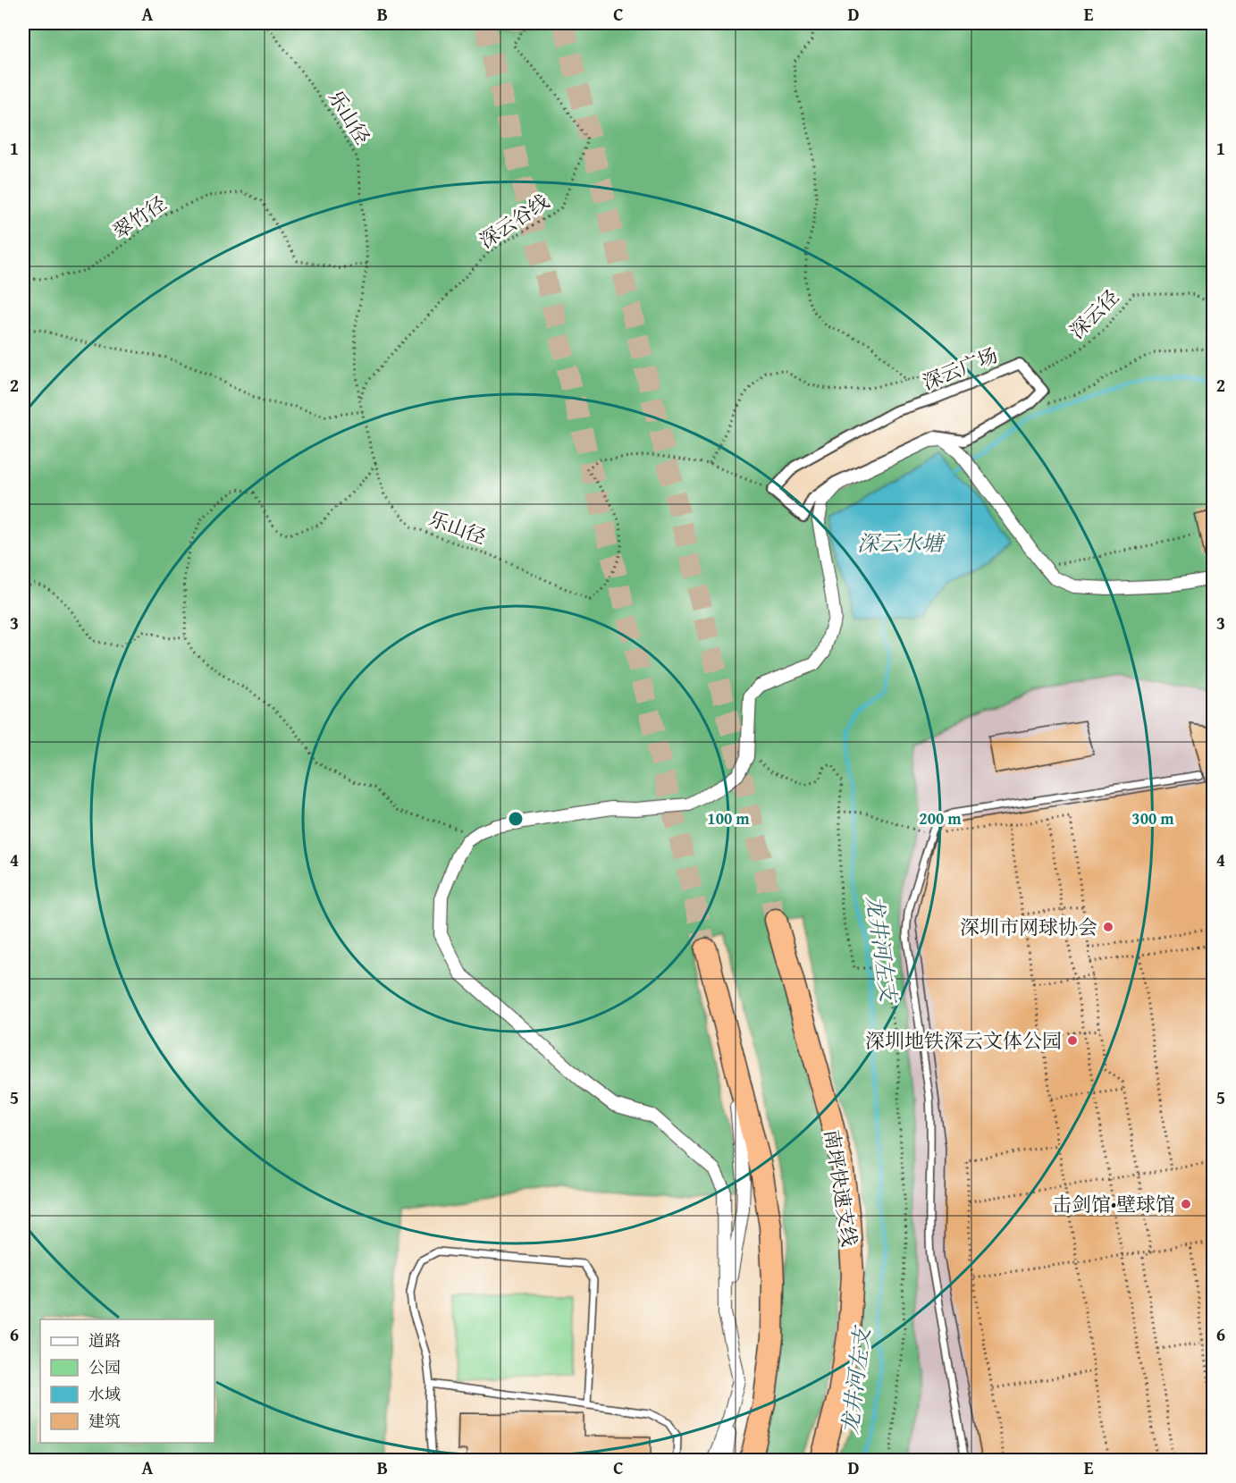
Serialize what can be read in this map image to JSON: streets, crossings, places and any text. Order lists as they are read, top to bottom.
{
  "streets": {
    "highway": ["南坪快速支线"],
    "street": ["深云广场"],
    "path": [
      "乐山径",
      "翠竹径",
      "深云谷线",
      "深云径"
    ]
  },
  "crossings": [
    ["乐山径", "翠竹径"],
    ["乐山径", "深云谷线"],
    ["乐山径", "深云广场"],
    ["深云径", "深云广场"]
  ],
  "water": ["深云水塘", "龙井河左支"],
  "places": ["深圳市网球协会", "深圳地铁深云文体公园", "击剑馆•壁球馆"],
  "legend": [
    "道路",
    "公园",
    "水域",
    "建筑"
  ],
  "grid": {
    "columns": [
      "A",
      "B",
      "C",
      "D",
      "E"
    ],
    "rows": [
      "1",
      "2",
      "3",
      "4",
      "5",
      "6"
    ]
  },
  "rings": ["100 m", "200 m", "300 m"]
}
